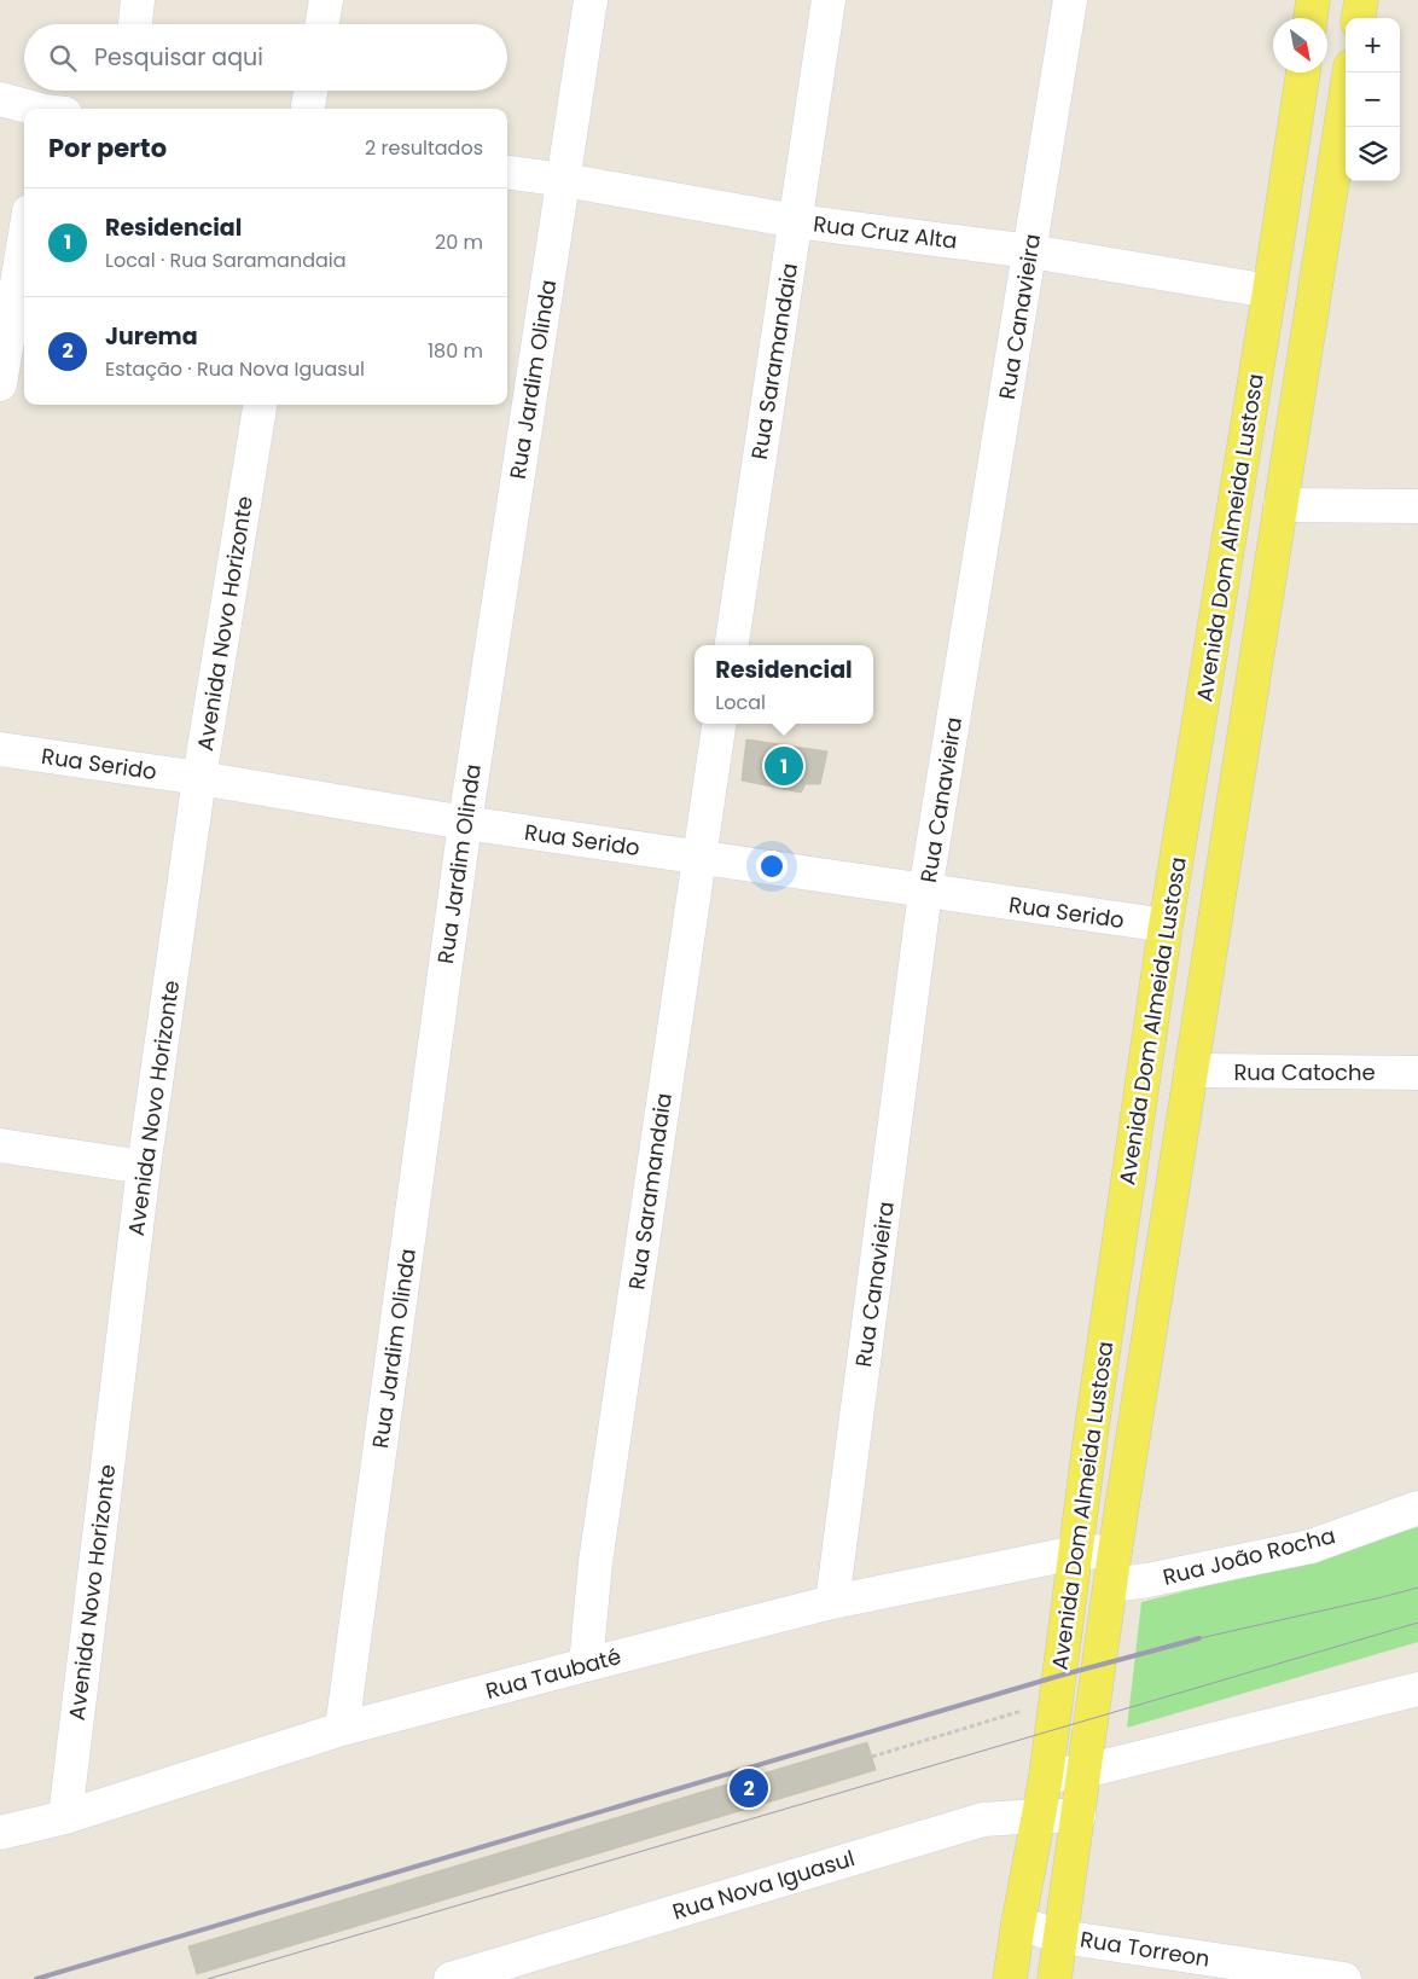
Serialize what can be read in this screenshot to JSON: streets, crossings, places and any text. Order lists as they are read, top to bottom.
{
  "streets": {
    "main road": ["Avenida Dom Almeida Lustosa"],
    "street": [
      "Rua Cruz Alta",
      "Rua Canavieira",
      "Rua Saramandaia",
      "Rua Jardim Olinda",
      "Avenida Novo Horizonte",
      "Rua Serido",
      "Rua Catoche",
      "Rua João Rocha",
      "Rua Taubaté",
      "Rua Nova Iguasul",
      "Rua Torreon"
    ]
  },
  "crossings": [
    ["Rua Cruz Alta", "Rua Canavieira"],
    ["Rua Cruz Alta", "Rua Saramandaia"],
    ["Rua Cruz Alta", "Rua Jardim Olinda"],
    ["Rua Cruz Alta", "Avenida Dom Almeida Lustosa"],
    ["Rua Canavieira", "Rua Serido"],
    ["Rua Canavieira", "Rua Taubaté"],
    ["Rua Saramandaia", "Rua Serido"],
    ["Rua Saramandaia", "Rua Taubaté"],
    ["Rua Jardim Olinda", "Rua Serido"],
    ["Rua Jardim Olinda", "Rua Taubaté"],
    ["Avenida Dom Almeida Lustosa", "Rua Serido"],
    ["Avenida Dom Almeida Lustosa", "Rua Catoche"],
    ["Avenida Dom Almeida Lustosa", "Rua João Rocha"],
    ["Avenida Dom Almeida Lustosa", "Rua Taubaté"],
    ["Avenida Dom Almeida Lustosa", "Rua Nova Iguasul"],
    ["Avenida Dom Almeida Lustosa", "Rua Torreon"],
    ["Avenida Novo Horizonte", "Rua Serido"],
    ["Avenida Novo Horizonte", "Rua Taubaté"]
  ],
  "north": "bottom right",
  "page": {
    "map_buttons": ["+", "−"],
    "search": "Pesquisar aqui",
    "heading": ["Por perto", "2 resultados"],
    "list": [
      {
        "mark": "1",
        "name": "Residencial",
        "note": "Local · Rua Saramandaia",
        "value": "20 m"
      },
      {
        "mark": "2",
        "name": "Jurema",
        "note": "Estação · Rua Nova Iguasul",
        "value": "180 m"
      }
    ],
    "popup": ["Residencial", "Local"],
    "pins": ["1", "2"]
  }
}
